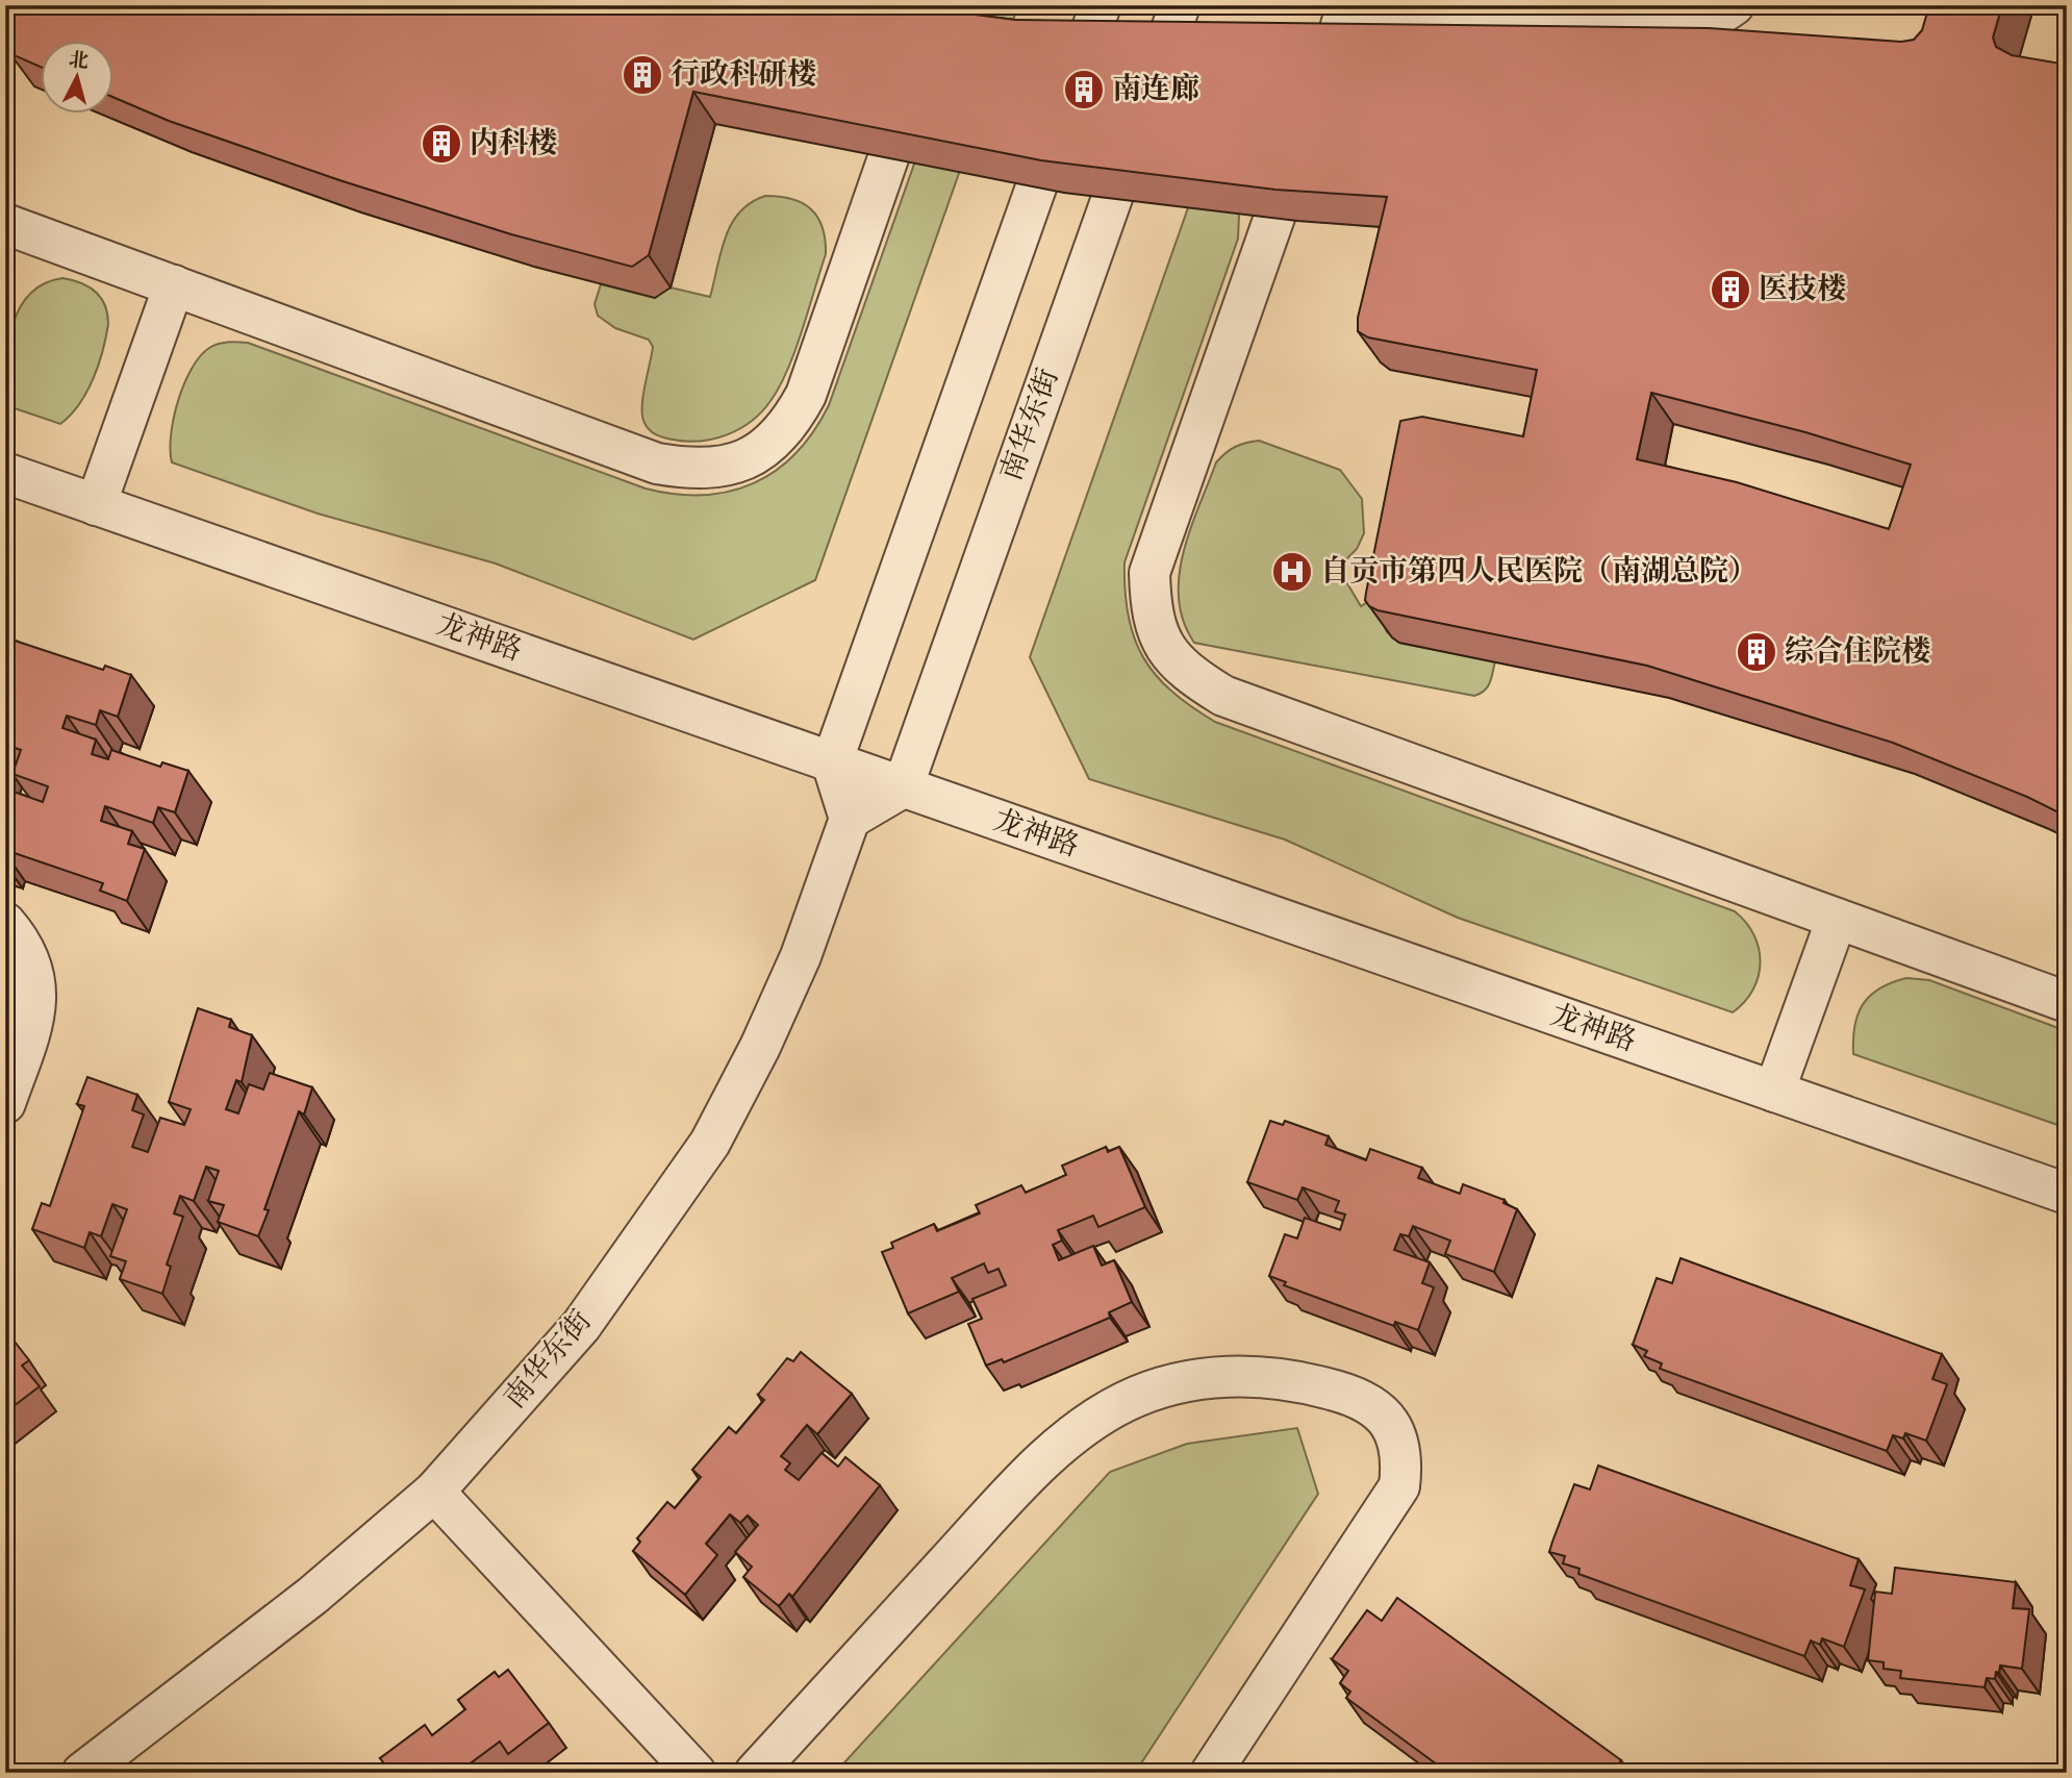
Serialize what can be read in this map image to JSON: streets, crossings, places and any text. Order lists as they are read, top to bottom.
{
  "streets": {
    "street": ["南华东街", "龙神路"]
  },
  "crossings": [
    ["南华东街", "龙神路"]
  ],
  "places": {
    "building": [
      "行政科研楼",
      "南连廊",
      "内科楼",
      "医技楼",
      "综合住院楼"
    ],
    "hospital": ["自贡市第四人民医院（南湖总院）"]
  },
  "north": "top"
}
